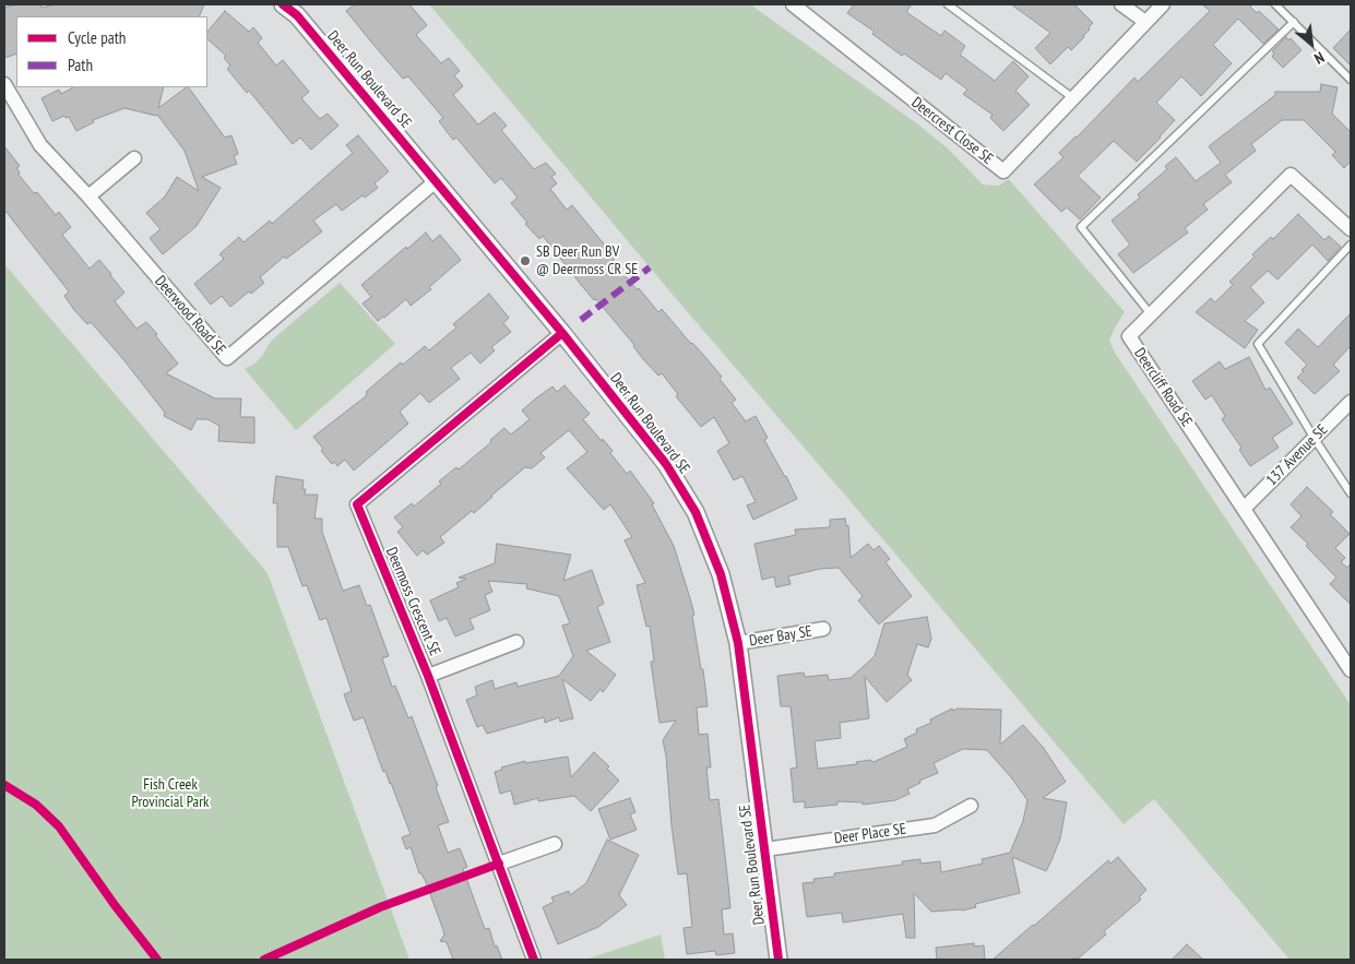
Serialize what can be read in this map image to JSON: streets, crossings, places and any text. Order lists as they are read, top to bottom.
{
  "streets": {
    "street": [
      "Deer Run Boulevard SE",
      "Deercrest Close SE",
      "Deerwood Road SE",
      "Deercliff Road SE",
      "137 Avenue SE",
      "Deermoss Crescent SE",
      "Deer Bay SE",
      "Deer Place SE"
    ]
  },
  "crossings": [
    ["Deer Run Boulevard SE", "Deerwood Road SE"],
    ["Deer Run Boulevard SE", "Deermoss Crescent SE"],
    ["Deer Run Boulevard SE", "Deer Bay SE"],
    ["Deer Run Boulevard SE", "Deer Place SE"],
    ["Deercliff Road SE", "137 Avenue SE"]
  ],
  "parks": ["Fish Creek Provincial Park"],
  "places": ["SB Deer Run BV @ Deermoss CR SE"],
  "legend": ["Cycle path", "Path"],
  "north": "bottom right"
}
